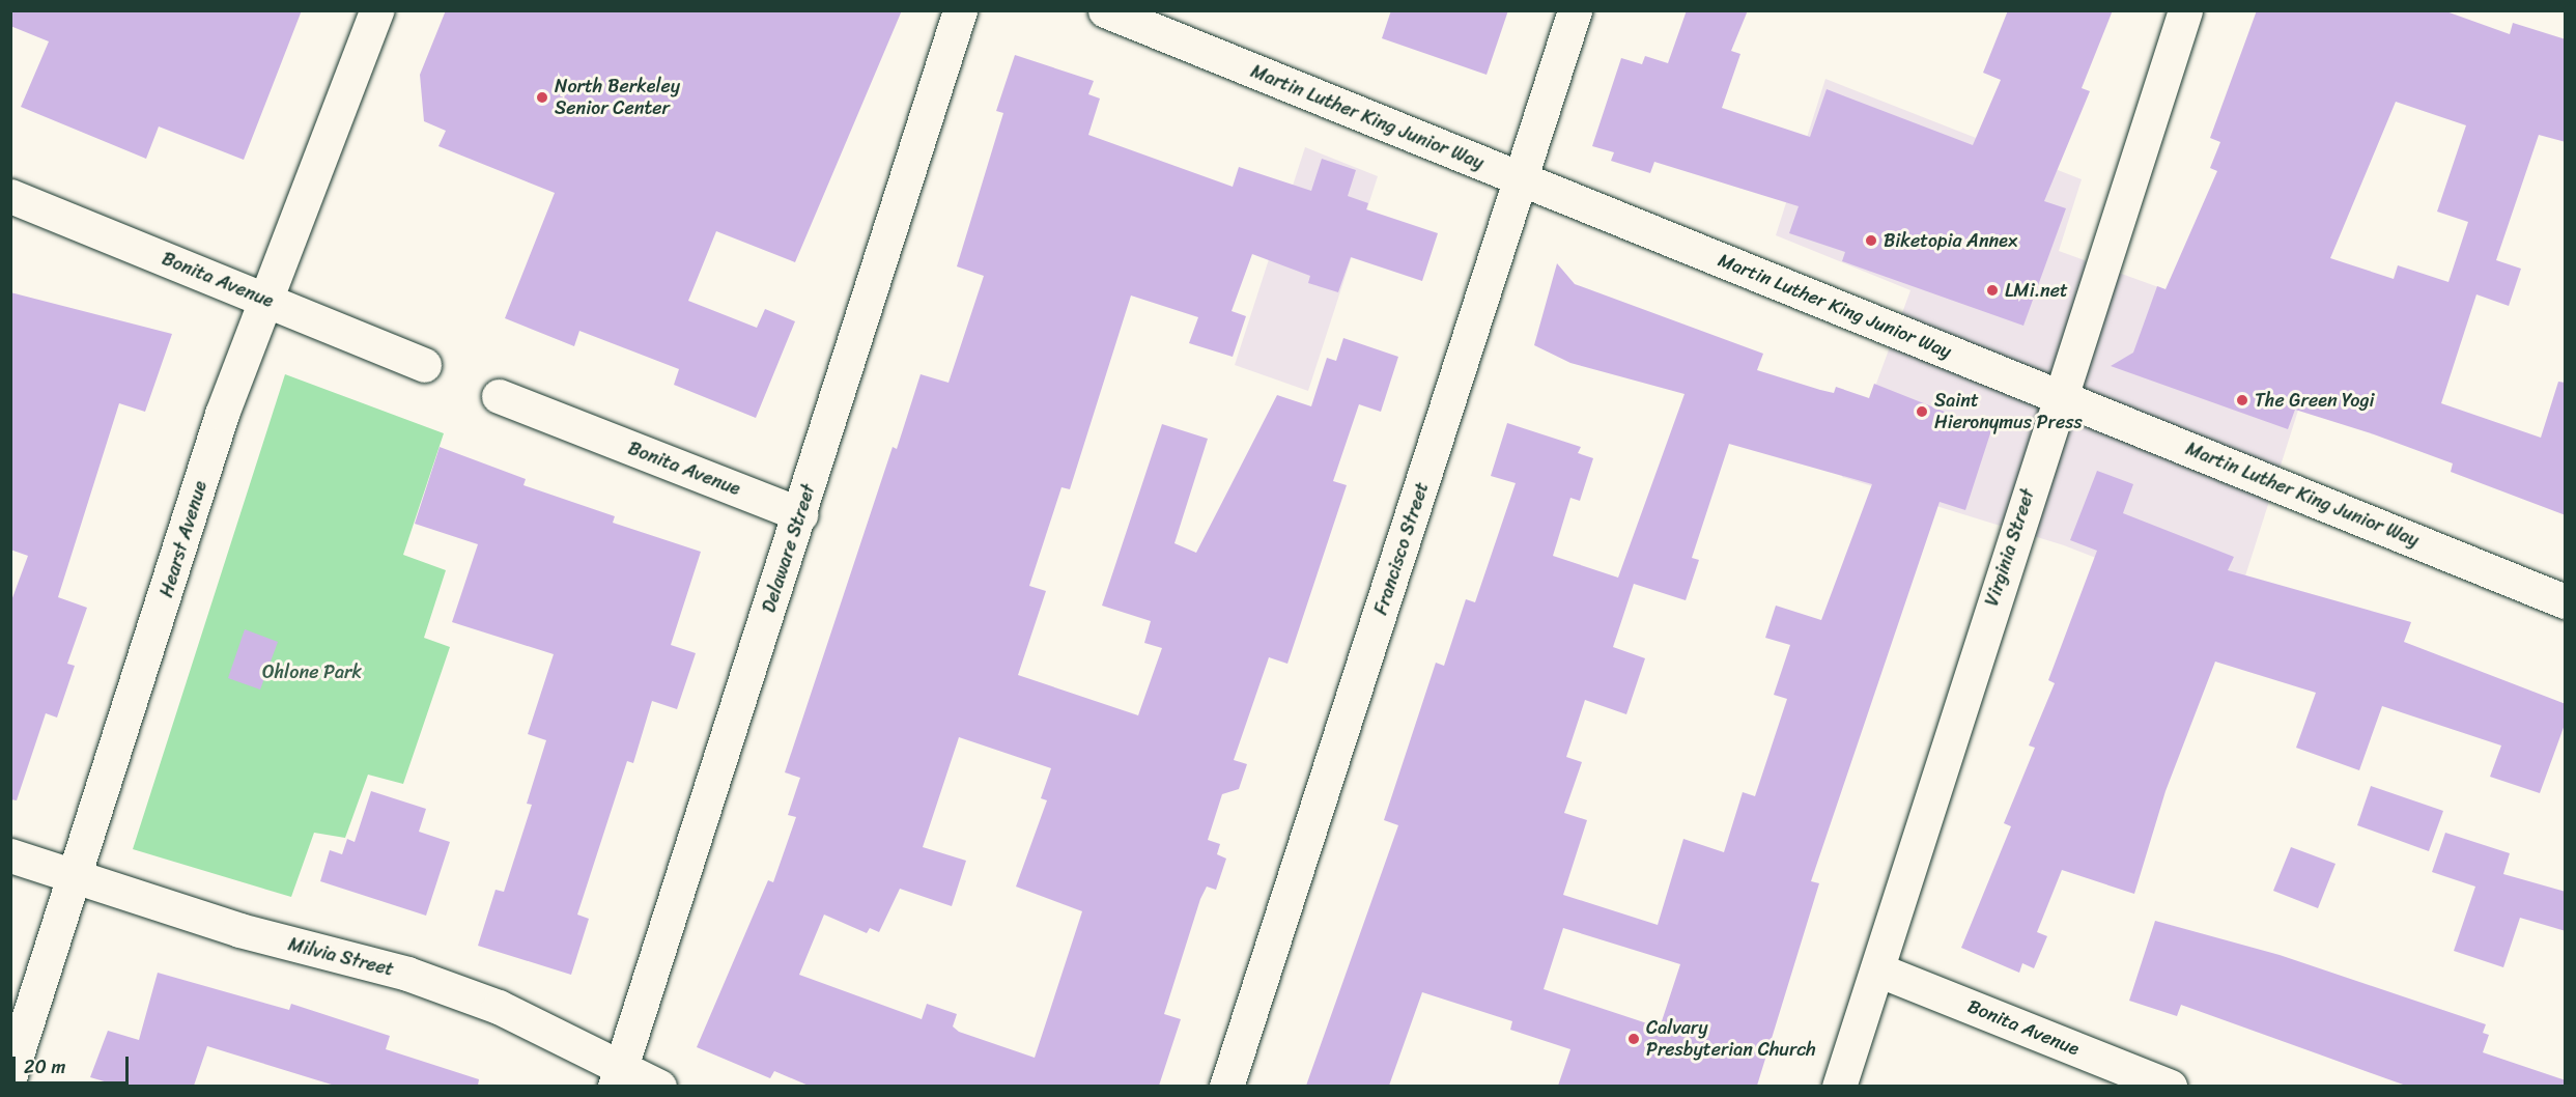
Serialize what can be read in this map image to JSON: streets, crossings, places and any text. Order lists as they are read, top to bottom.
{
  "streets": {
    "street": [
      "Martin Luther King Junior Way",
      "Bonita Avenue",
      "Hearst Avenue",
      "Virginia Street",
      "Delaware Street",
      "Francisco Street",
      "Milvia Street"
    ]
  },
  "crossings": [
    ["Martin Luther King Junior Way", "Virginia Street"],
    ["Martin Luther King Junior Way", "Francisco Street"],
    ["Bonita Avenue", "Hearst Avenue"],
    ["Bonita Avenue", "Virginia Street"],
    ["Bonita Avenue", "Delaware Street"],
    ["Hearst Avenue", "Milvia Street"],
    ["Delaware Street", "Milvia Street"]
  ],
  "parks": ["Ohlone Park"],
  "places": [
    "North Berkeley Senior Center",
    "Biketopia Annex",
    "LMi.net",
    "The Green Yogi",
    "Saint Hieronymus Press",
    "Calvary Presbyterian Church"
  ],
  "scale_bar": "20 m"
}
